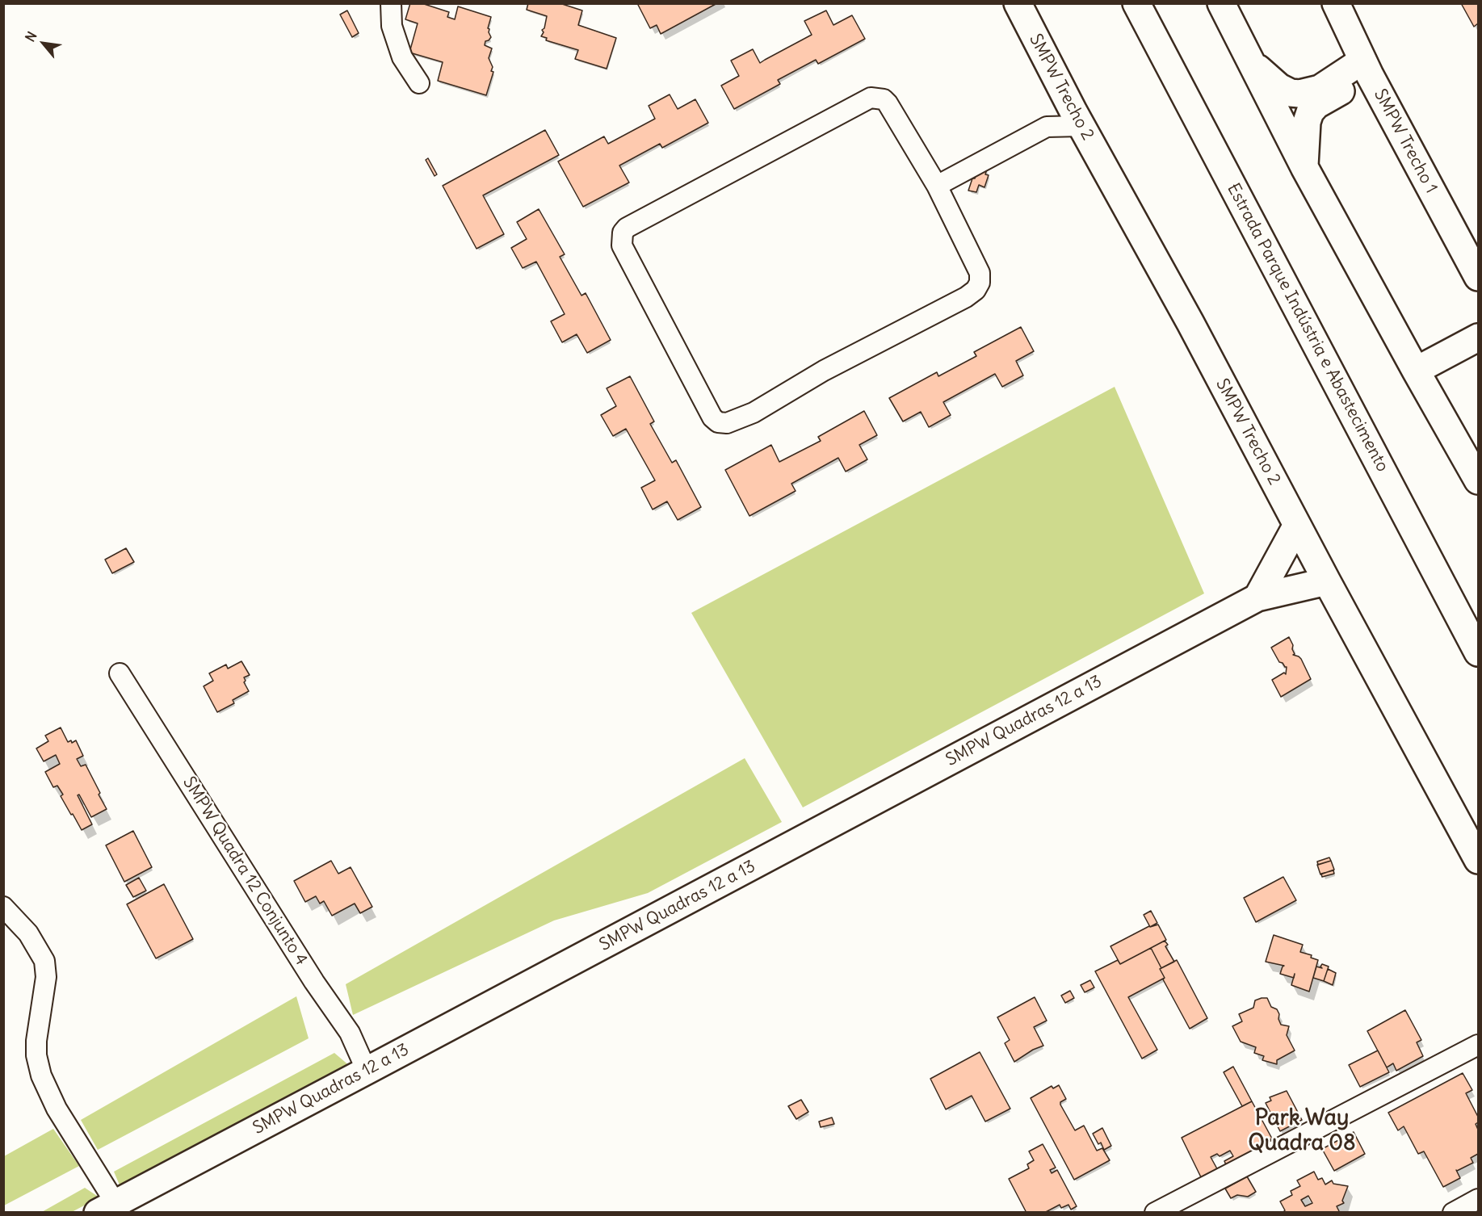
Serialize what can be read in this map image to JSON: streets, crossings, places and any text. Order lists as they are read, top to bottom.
{
  "streets": {
    "main road": [
      "SMPW Trecho 2",
      "SMPW Trecho 1",
      "Estrada Parque Indústria e Abastecimento",
      "SMPW Quadras 12 a 13"
    ],
    "street": ["SMPW Quadra 12 Conjunto 4"]
  },
  "crossings": [
    ["SMPW Trecho 2", "SMPW Quadras 12 a 13"],
    ["SMPW Quadras 12 a 13", "SMPW Quadra 12 Conjunto 4"]
  ],
  "districts": ["Park Way Quadra 08"],
  "north": "top left"
}
